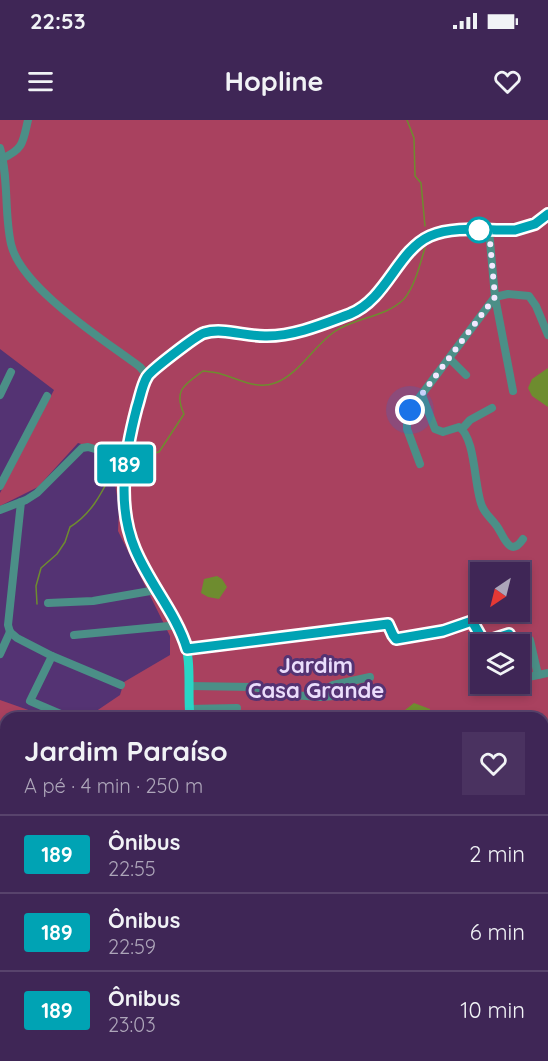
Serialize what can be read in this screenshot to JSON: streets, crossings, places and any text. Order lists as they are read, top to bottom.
{
  "districts": ["Jardim Casa Grande"],
  "lines": ["bus line 189"],
  "north": "bottom left",
  "page": {
    "status": "22:53",
    "header": "Hopline",
    "on_map": "189",
    "heading": ["Jardim Paraíso", "A pé · 4 min · 250 m"],
    "list": [
      {
        "mark": "189",
        "name": "Ônibus",
        "note": "22:55",
        "value": "2 min"
      },
      {
        "mark": "189",
        "name": "Ônibus",
        "note": "22:59",
        "value": "6 min"
      },
      {
        "mark": "189",
        "name": "Ônibus",
        "note": "23:03",
        "value": "10 min"
      }
    ]
  }
}
